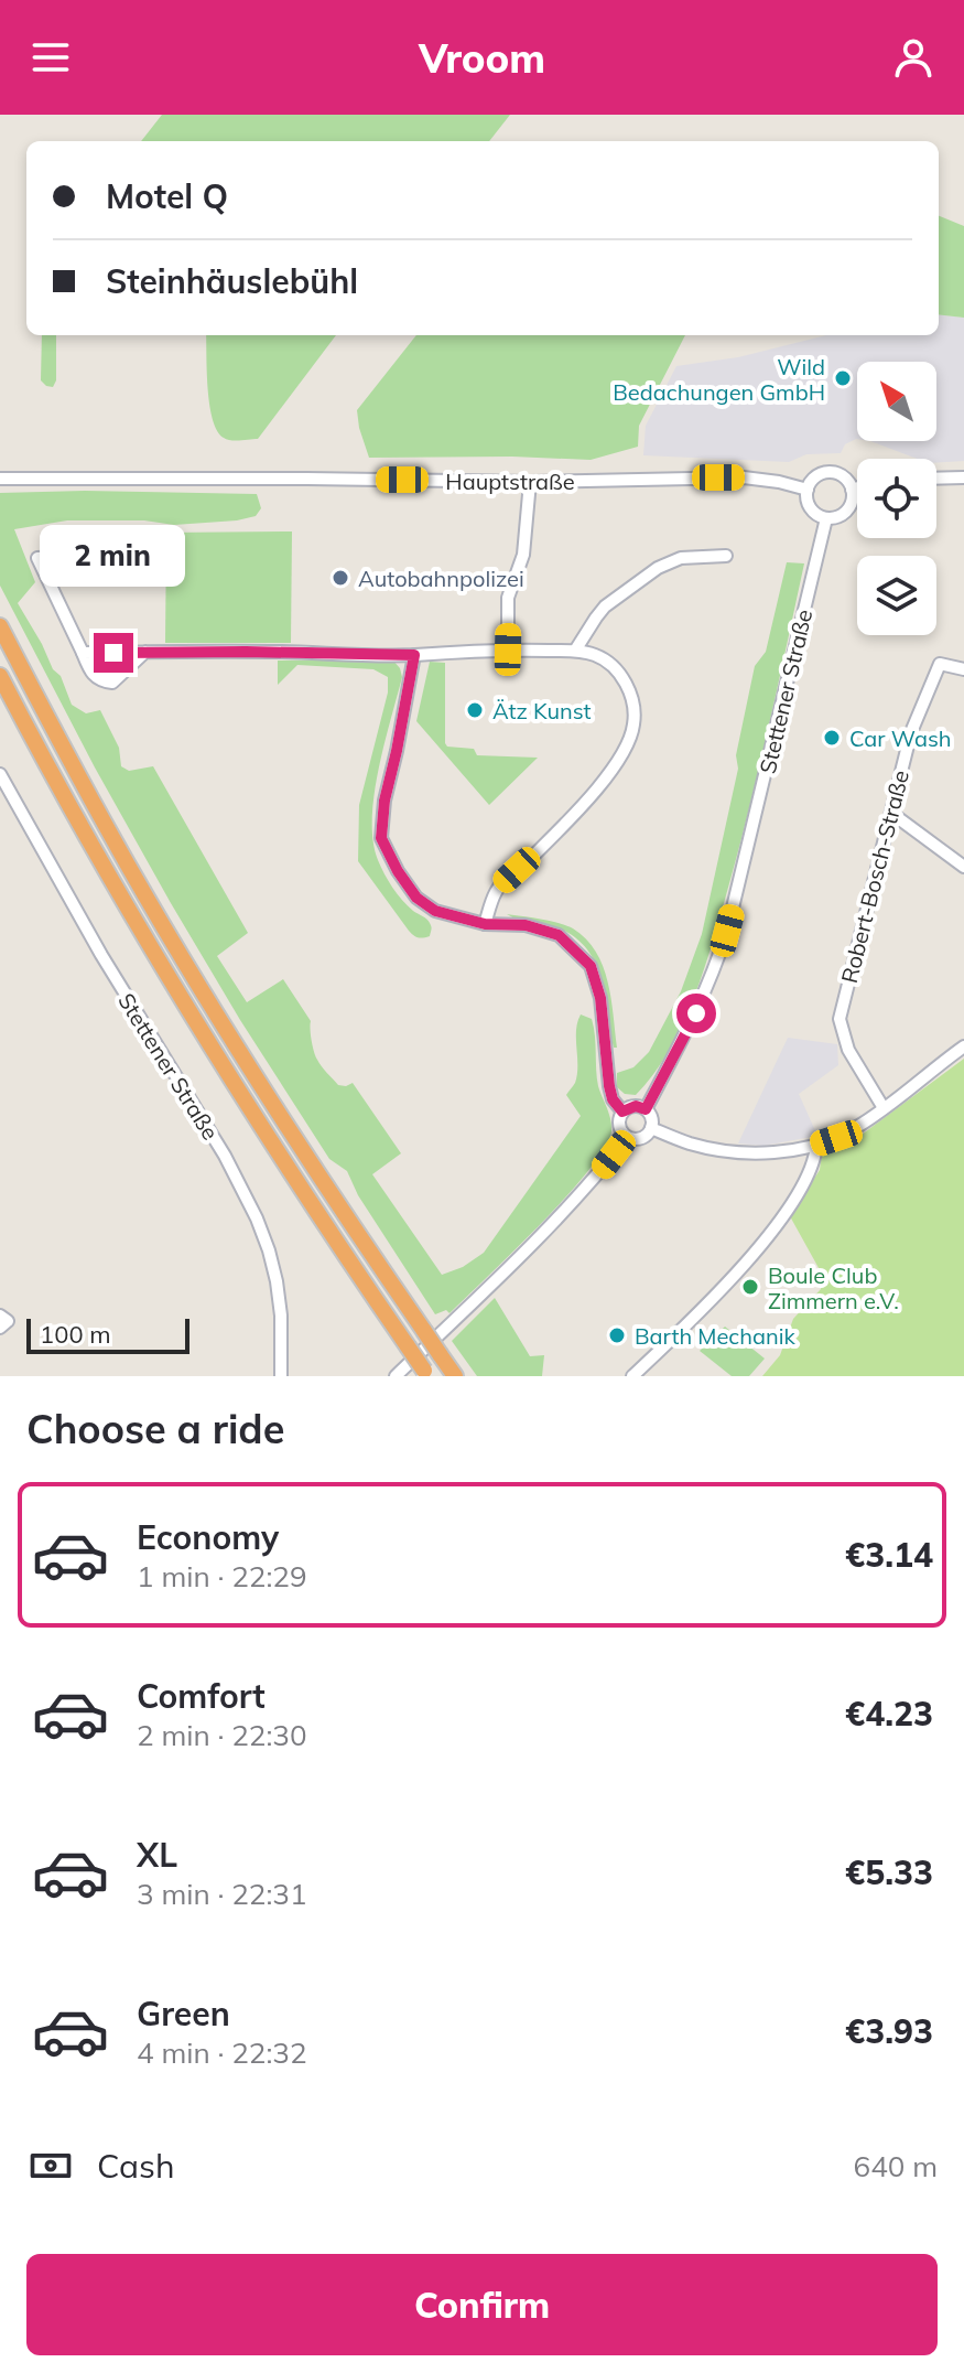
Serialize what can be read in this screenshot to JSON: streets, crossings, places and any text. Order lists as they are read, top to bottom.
{
  "streets": {
    "street": ["Hauptstraße", "Stettener Straße", "Robert-Bosch-Straße"]
  },
  "crossings": [
    ["Hauptstraße", "Stettener Straße"]
  ],
  "places": [
    "Wild Bedachungen GmbH",
    "Autobahnpolizei",
    "Ätz Kunst",
    "Car Wash",
    "Boule Club Zimmern e.V.",
    "Barth Mechanik"
  ],
  "scale_bar": "100 m",
  "north": "top left",
  "page": {
    "header": "Vroom",
    "banner": ["Motel Q", "Steinhäuslebühl"],
    "bubble": "2 min",
    "scale": "100 m",
    "heading": "Choose a ride",
    "list": [
      {
        "name": "Economy",
        "note": "1 min · 22:29",
        "value": "€3.14"
      },
      {
        "name": "Comfort",
        "note": "2 min · 22:30",
        "value": "€4.23"
      },
      {
        "name": "XL",
        "note": "3 min · 22:31",
        "value": "€5.33"
      },
      {
        "name": "Green",
        "note": "4 min · 22:32",
        "value": "€3.93"
      }
    ],
    "pay": ["Cash", "640 m"],
    "buttons": "Confirm"
  }
}
